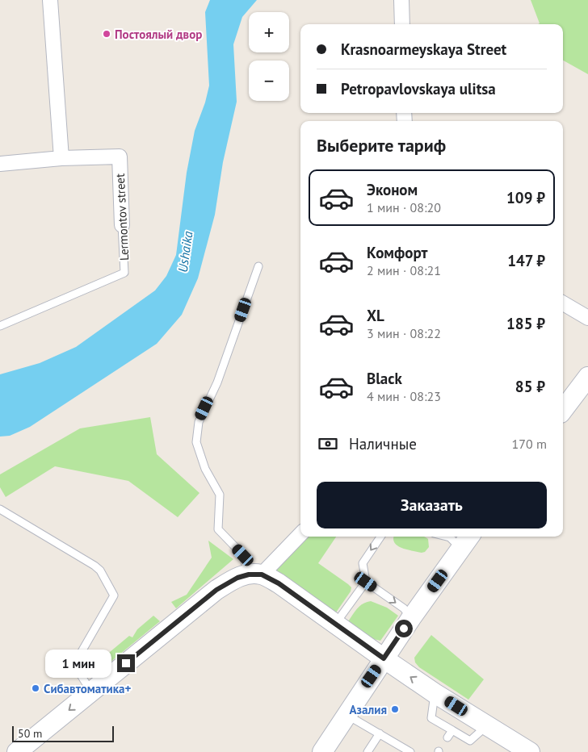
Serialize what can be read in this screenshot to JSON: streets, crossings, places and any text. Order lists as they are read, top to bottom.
{
  "streets": {
    "street": ["Lermontov street"]
  },
  "water": ["Ushaika"],
  "places": ["Постоялый двор", "Сибавтоматика+", "Азалия"],
  "scale_bar": "50 m",
  "page": {
    "map_buttons": ["+", "−"],
    "banner": ["Krasnoarmeyskaya Street", "Petropavlovskaya ulitsa"],
    "heading": "Выберите тариф",
    "list": [
      {
        "name": "Эконом",
        "note": "1 мин · 08:20",
        "value": "109 ₽"
      },
      {
        "name": "Комфорт",
        "note": "2 мин · 08:21",
        "value": "147 ₽"
      },
      {
        "name": "XL",
        "note": "3 мин · 08:22",
        "value": "185 ₽"
      },
      {
        "name": "Black",
        "note": "4 мин · 08:23",
        "value": "85 ₽"
      }
    ],
    "pay": ["Наличные", "170 m"],
    "buttons": "Заказать",
    "bubble": "1 мин",
    "scale": "50 m"
  }
}
